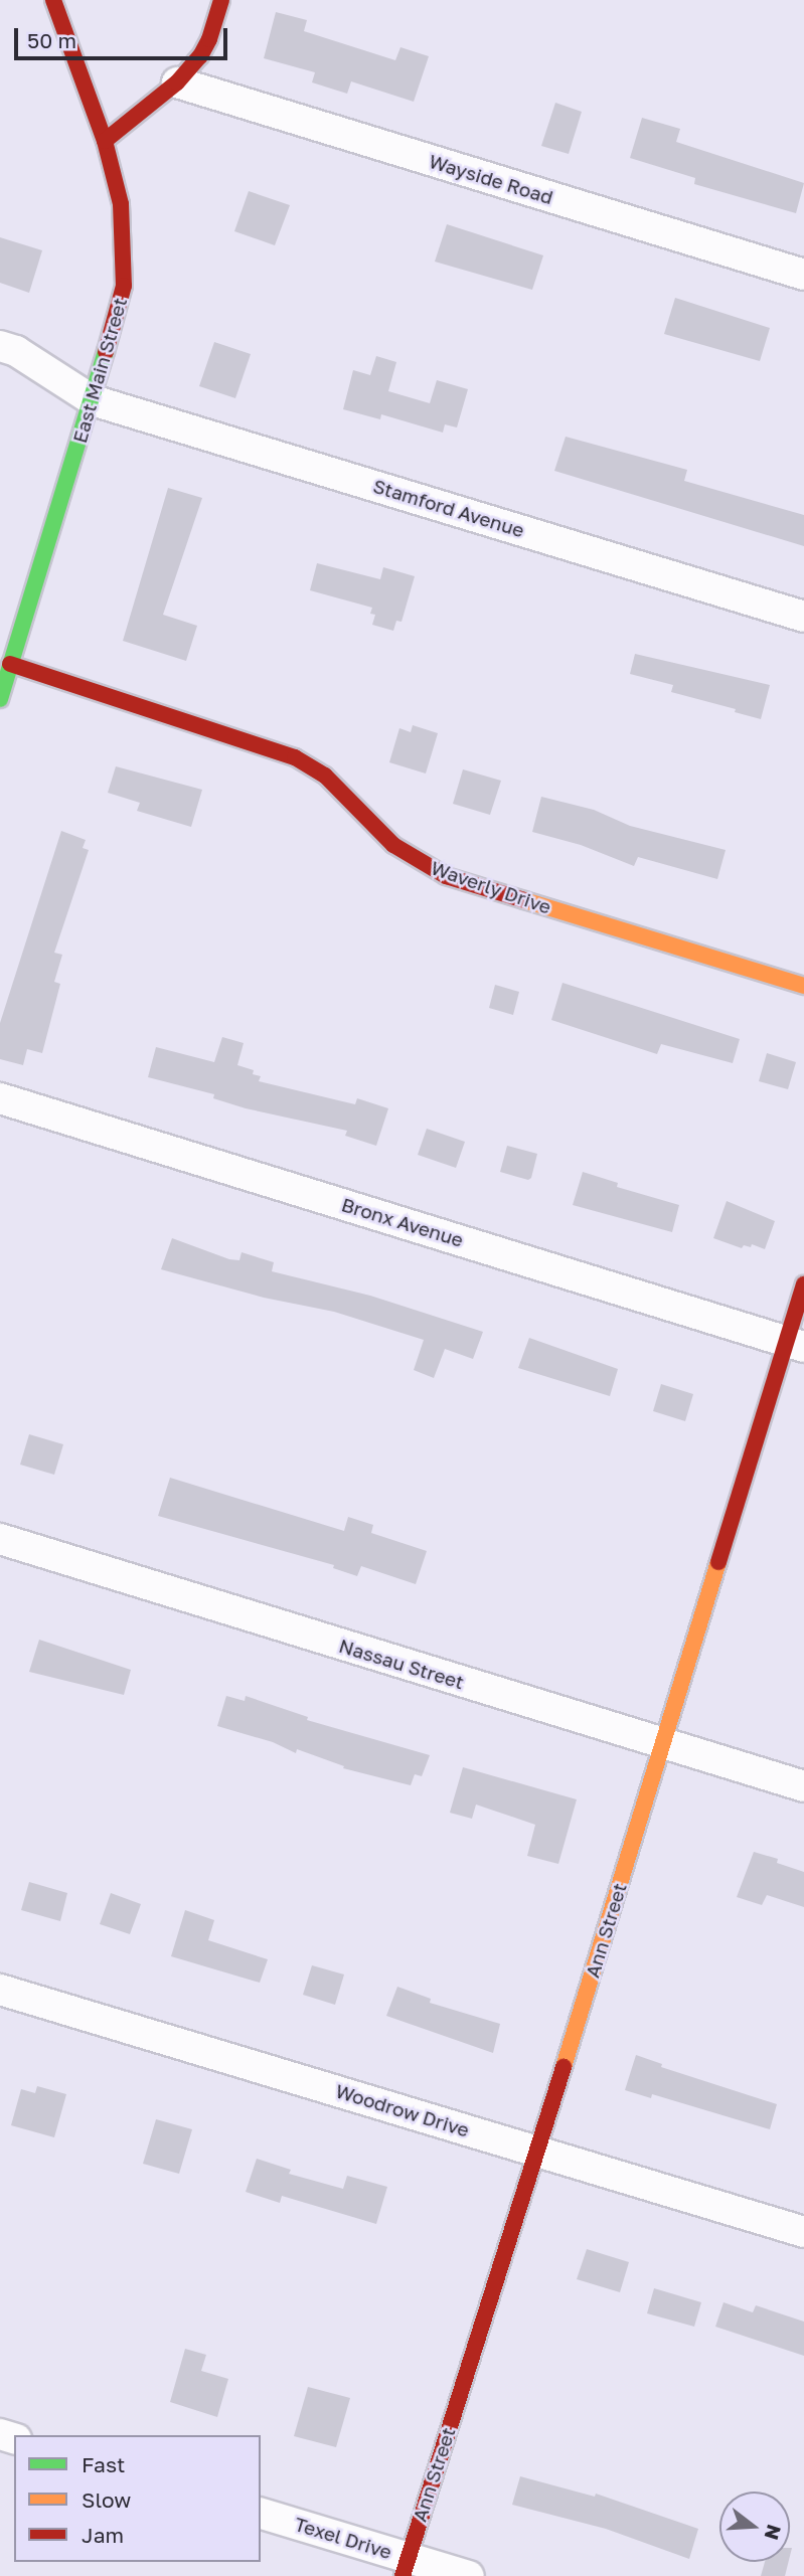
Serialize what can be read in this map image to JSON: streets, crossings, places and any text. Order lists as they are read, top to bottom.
{
  "streets": {
    "street": [
      "Wayside Road",
      "East Main Street",
      "Stamford Avenue",
      "Waverly Drive",
      "Bronx Avenue",
      "Nassau Street",
      "Ann Street",
      "Woodrow Drive",
      "Texel Drive"
    ]
  },
  "crossings": [
    ["East Main Street", "Stamford Avenue"],
    ["East Main Street", "Waverly Drive"],
    ["Bronx Avenue", "Ann Street"],
    ["Nassau Street", "Ann Street"],
    ["Ann Street", "Woodrow Drive"],
    ["Ann Street", "Texel Drive"]
  ],
  "legend": ["Fast", "Slow", "Jam"],
  "scale_bar": "50 m",
  "north": "right"
}
